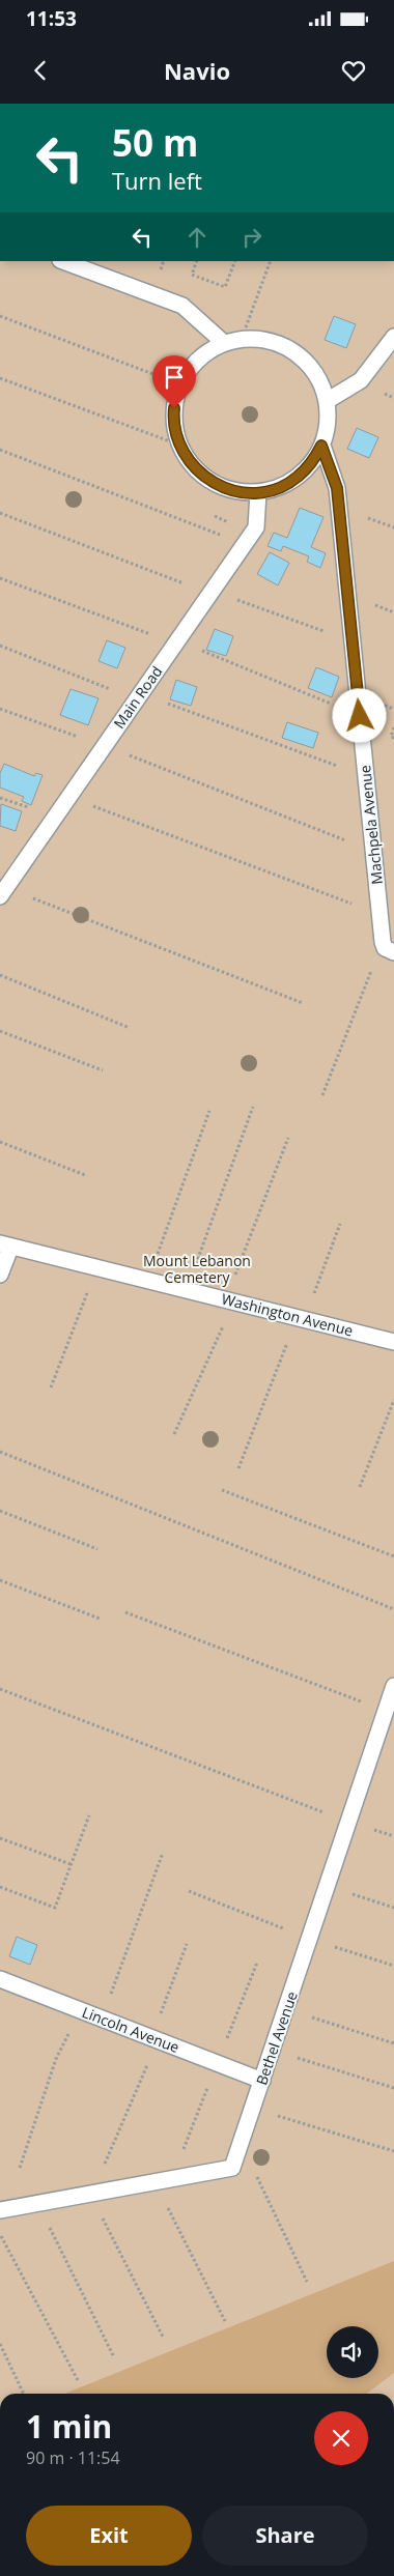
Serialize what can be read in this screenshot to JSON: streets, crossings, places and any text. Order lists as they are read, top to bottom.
{
  "streets": {
    "lane": [
      "Main Road",
      "Machpela Avenue",
      "Washington Avenue",
      "Lincoln Avenue",
      "Bethel Avenue"
    ]
  },
  "crossings": [
    ["Main Road", "Machpela Avenue"],
    ["Lincoln Avenue", "Bethel Avenue"]
  ],
  "parks": ["Mount Lebanon Cemetery"],
  "page": {
    "status": "11:53",
    "header": "Navio",
    "turn": ["50 m", "Turn left"],
    "heading": ["1 min", "90 m · 11:54"],
    "buttons": ["Exit", "Share"]
  }
}
